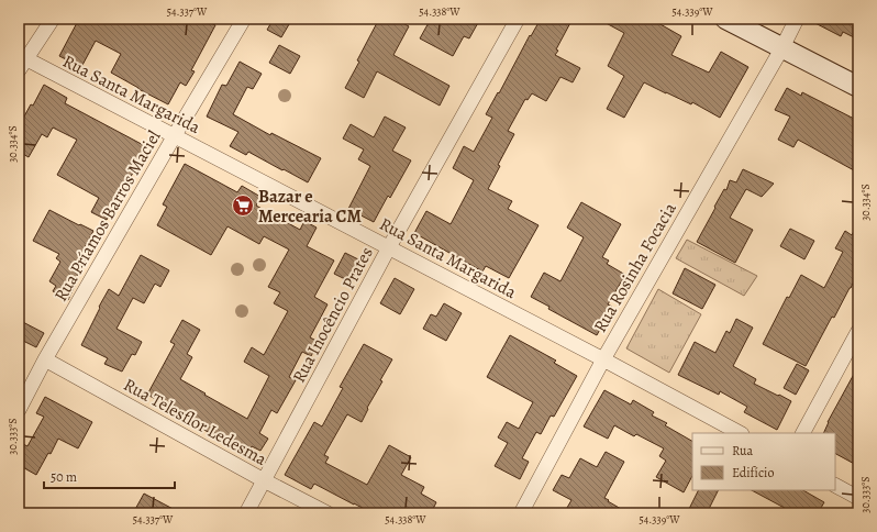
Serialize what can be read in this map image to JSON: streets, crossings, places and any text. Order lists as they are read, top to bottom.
{
  "streets": {
    "street": [
      "Rua Santa Margarida",
      "Rua Príamos Barros Maciel",
      "Rua Rosinha Focacia",
      "Rua Inocêncio Prates",
      "Rua Telesflor Ledesma"
    ]
  },
  "crossings": [
    ["Rua Santa Margarida", "Rua Príamos Barros Maciel"],
    ["Rua Santa Margarida", "Rua Rosinha Focacia"],
    ["Rua Santa Margarida", "Rua Inocêncio Prates"],
    ["Rua Príamos Barros Maciel", "Rua Telesflor Ledesma"],
    ["Rua Inocêncio Prates", "Rua Telesflor Ledesma"]
  ],
  "places": {
    "supermarket": ["Bazar e Mercearia CM"]
  },
  "legend": ["Rua", "Edifício"],
  "scale_bar": "50 m",
  "coordinates": [
    "54.337°W",
    "54.338°W",
    "54.339°W",
    "30.334°S",
    "30.333°S"
  ]
}
